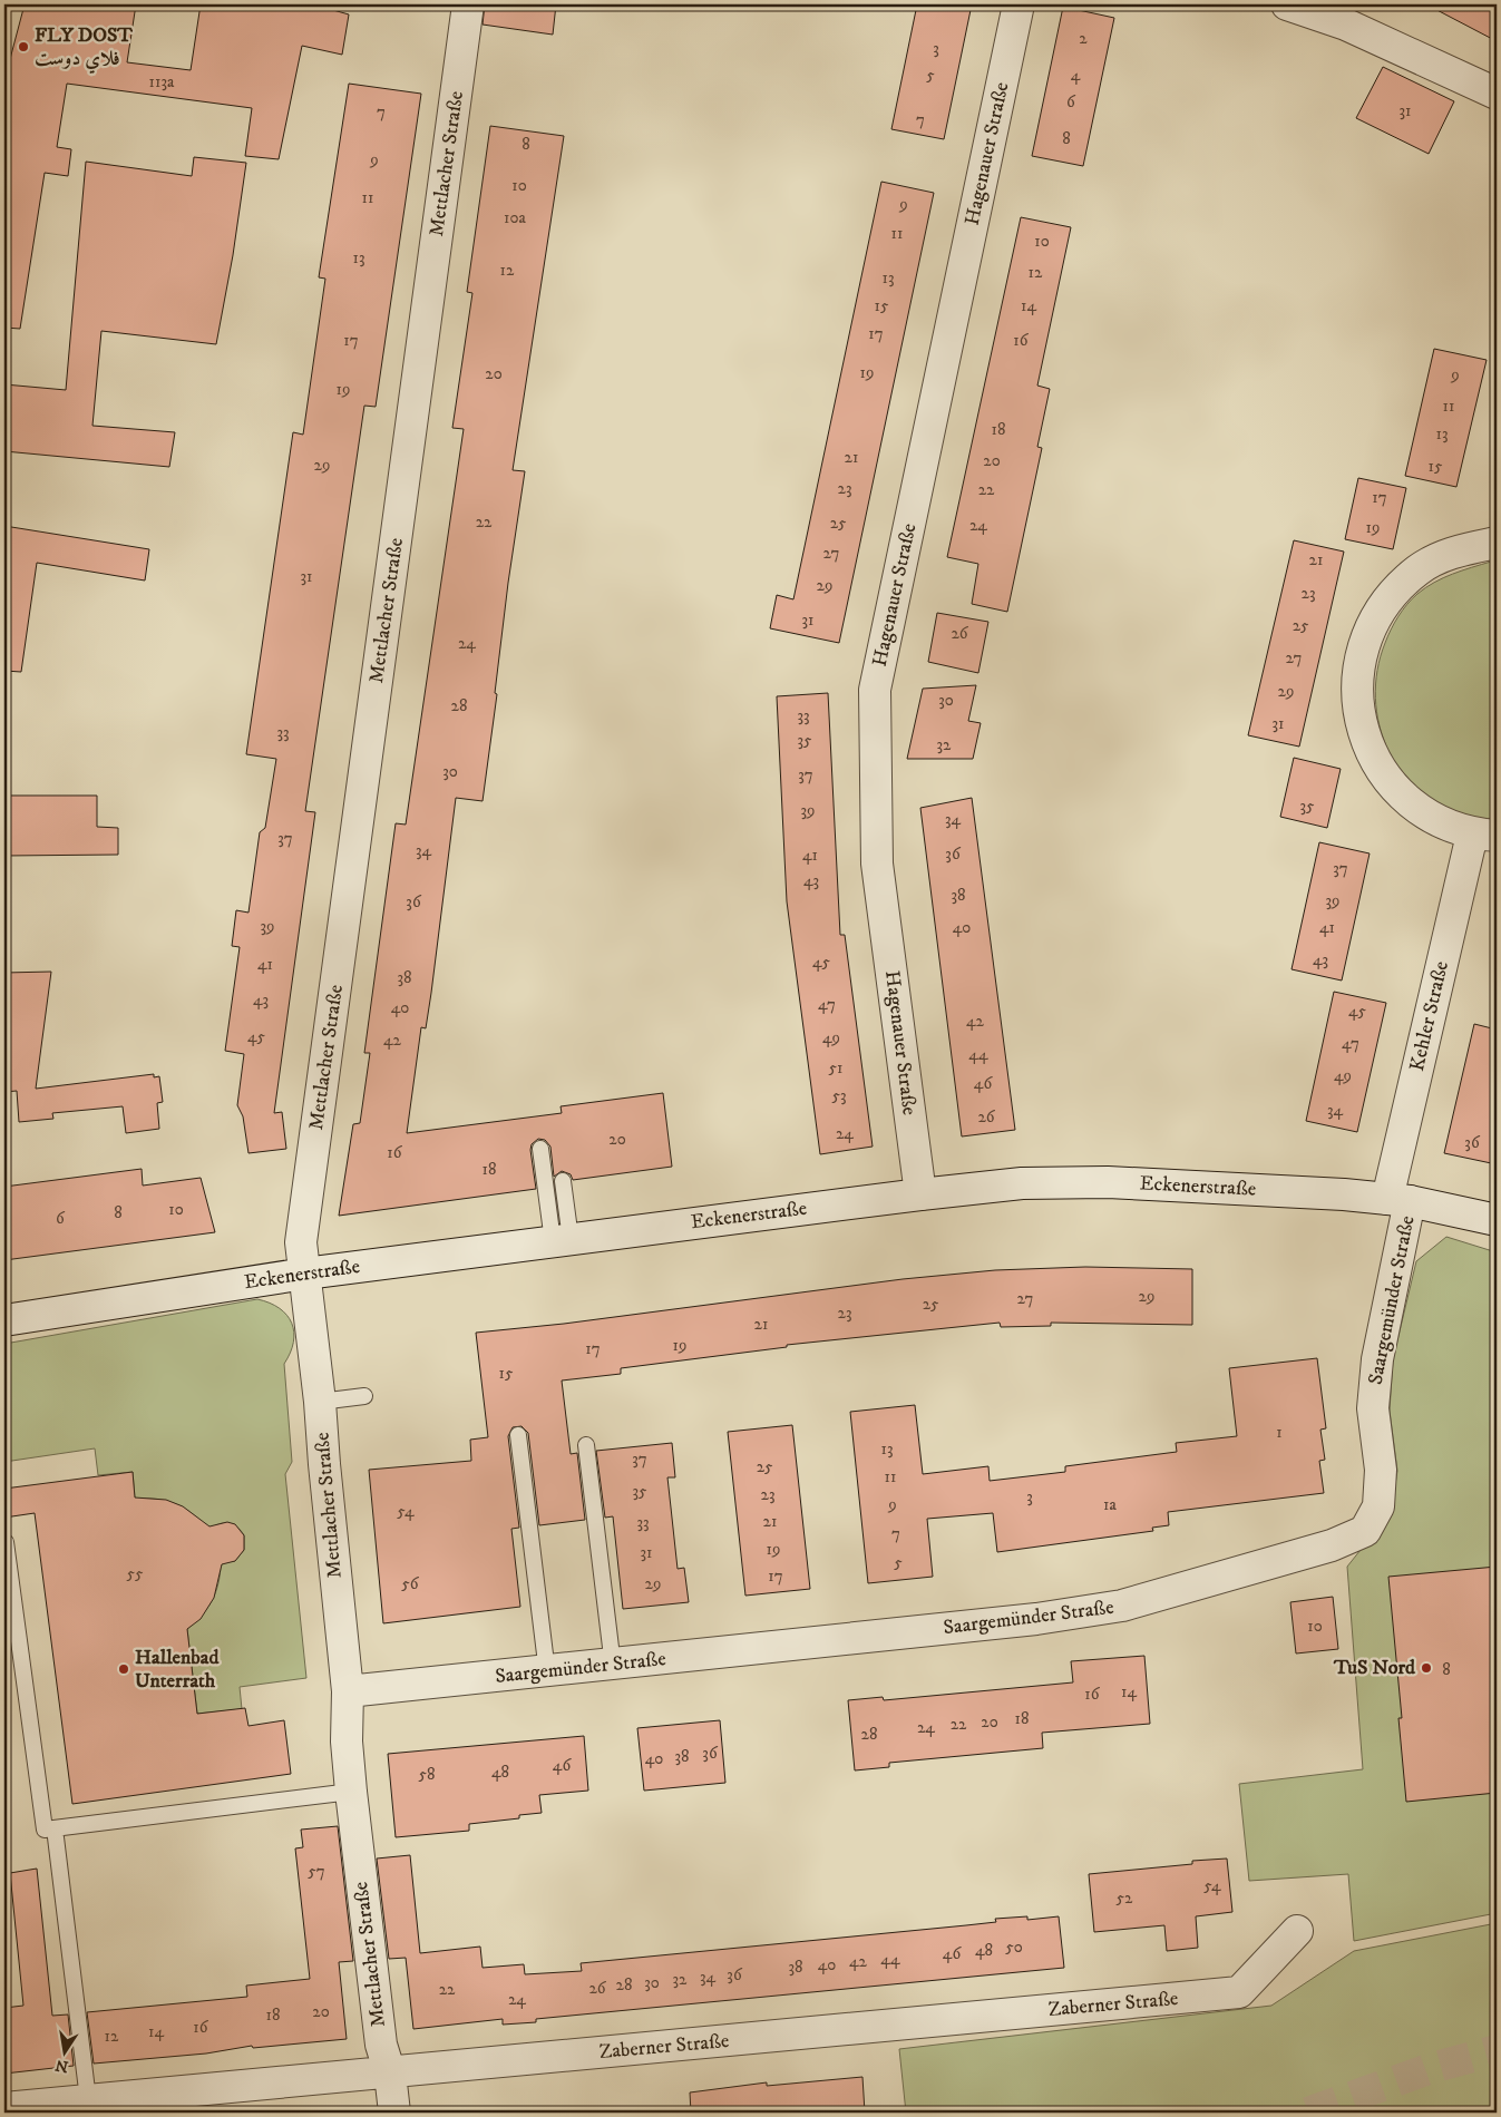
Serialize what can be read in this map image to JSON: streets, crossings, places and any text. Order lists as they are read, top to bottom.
{
  "streets": {
    "street": [
      "Hagenauer Straße",
      "Mettlacher Straße",
      "Kehler Straße",
      "Eckenerstraße",
      "Saargemünder Straße",
      "Zaberner Straße"
    ]
  },
  "crossings": [
    ["Hagenauer Straße", "Eckenerstraße"],
    ["Mettlacher Straße", "Eckenerstraße"],
    ["Mettlacher Straße", "Saargemünder Straße"],
    ["Mettlacher Straße", "Zaberner Straße"],
    ["Kehler Straße", "Eckenerstraße"],
    ["Kehler Straße", "Saargemünder Straße"],
    ["Eckenerstraße", "Saargemünder Straße"]
  ],
  "places": ["FLY DOST فلاي دوست", "TuS Nord", "Hallenbad Unterrath"],
  "house_numbers": [
    "2",
    "3",
    "5",
    "4",
    "113a",
    "6",
    "31",
    "7",
    "7",
    "8",
    "8",
    "9",
    "10",
    "11",
    "9",
    "10a",
    "11",
    "10",
    "13",
    "12",
    "12",
    "13",
    "15",
    "14",
    "17",
    "17",
    "16",
    "19",
    "20",
    "9",
    "19",
    "11",
    "18",
    "13",
    "21",
    "20",
    "29",
    "15",
    "23",
    "22",
    "17",
    "22",
    "25",
    "24",
    "19",
    "27",
    "21",
    "31",
    "29",
    "23",
    "31",
    "25",
    "26",
    "24",
    "27",
    "29",
    "30",
    "28",
    "33",
    "31",
    "33",
    "35",
    "32",
    "30",
    "37",
    "35",
    "39",
    "34",
    "37",
    "34",
    "36",
    "41",
    "37",
    "43",
    "38",
    "39",
    "36",
    "39",
    "40",
    "41",
    "43",
    "45",
    "41",
    "38",
    "43",
    "47",
    "40",
    "45",
    "42",
    "45",
    "49",
    "42",
    "47",
    "44",
    "51",
    "49",
    "46",
    "53",
    "34",
    "26",
    "24",
    "20",
    "36",
    "16",
    "18",
    "10",
    "8",
    "6",
    "29",
    "27",
    "25",
    "23",
    "21",
    "19",
    "17",
    "15",
    "1",
    "13",
    "37",
    "25",
    "11",
    "35",
    "23",
    "3",
    "9",
    "1a",
    "54",
    "21",
    "33",
    "7",
    "19",
    "31",
    "5",
    "55",
    "17",
    "56",
    "29",
    "10",
    "8",
    "14",
    "16",
    "18",
    "20",
    "22",
    "24",
    "28",
    "36",
    "38",
    "40",
    "46",
    "48",
    "58",
    "57",
    "54",
    "52",
    "50",
    "48",
    "46",
    "44",
    "42",
    "40",
    "38",
    "36",
    "34",
    "32",
    "30",
    "28",
    "26",
    "22",
    "24",
    "20",
    "18",
    "16",
    "14",
    "12"
  ],
  "north": "bottom"
}
